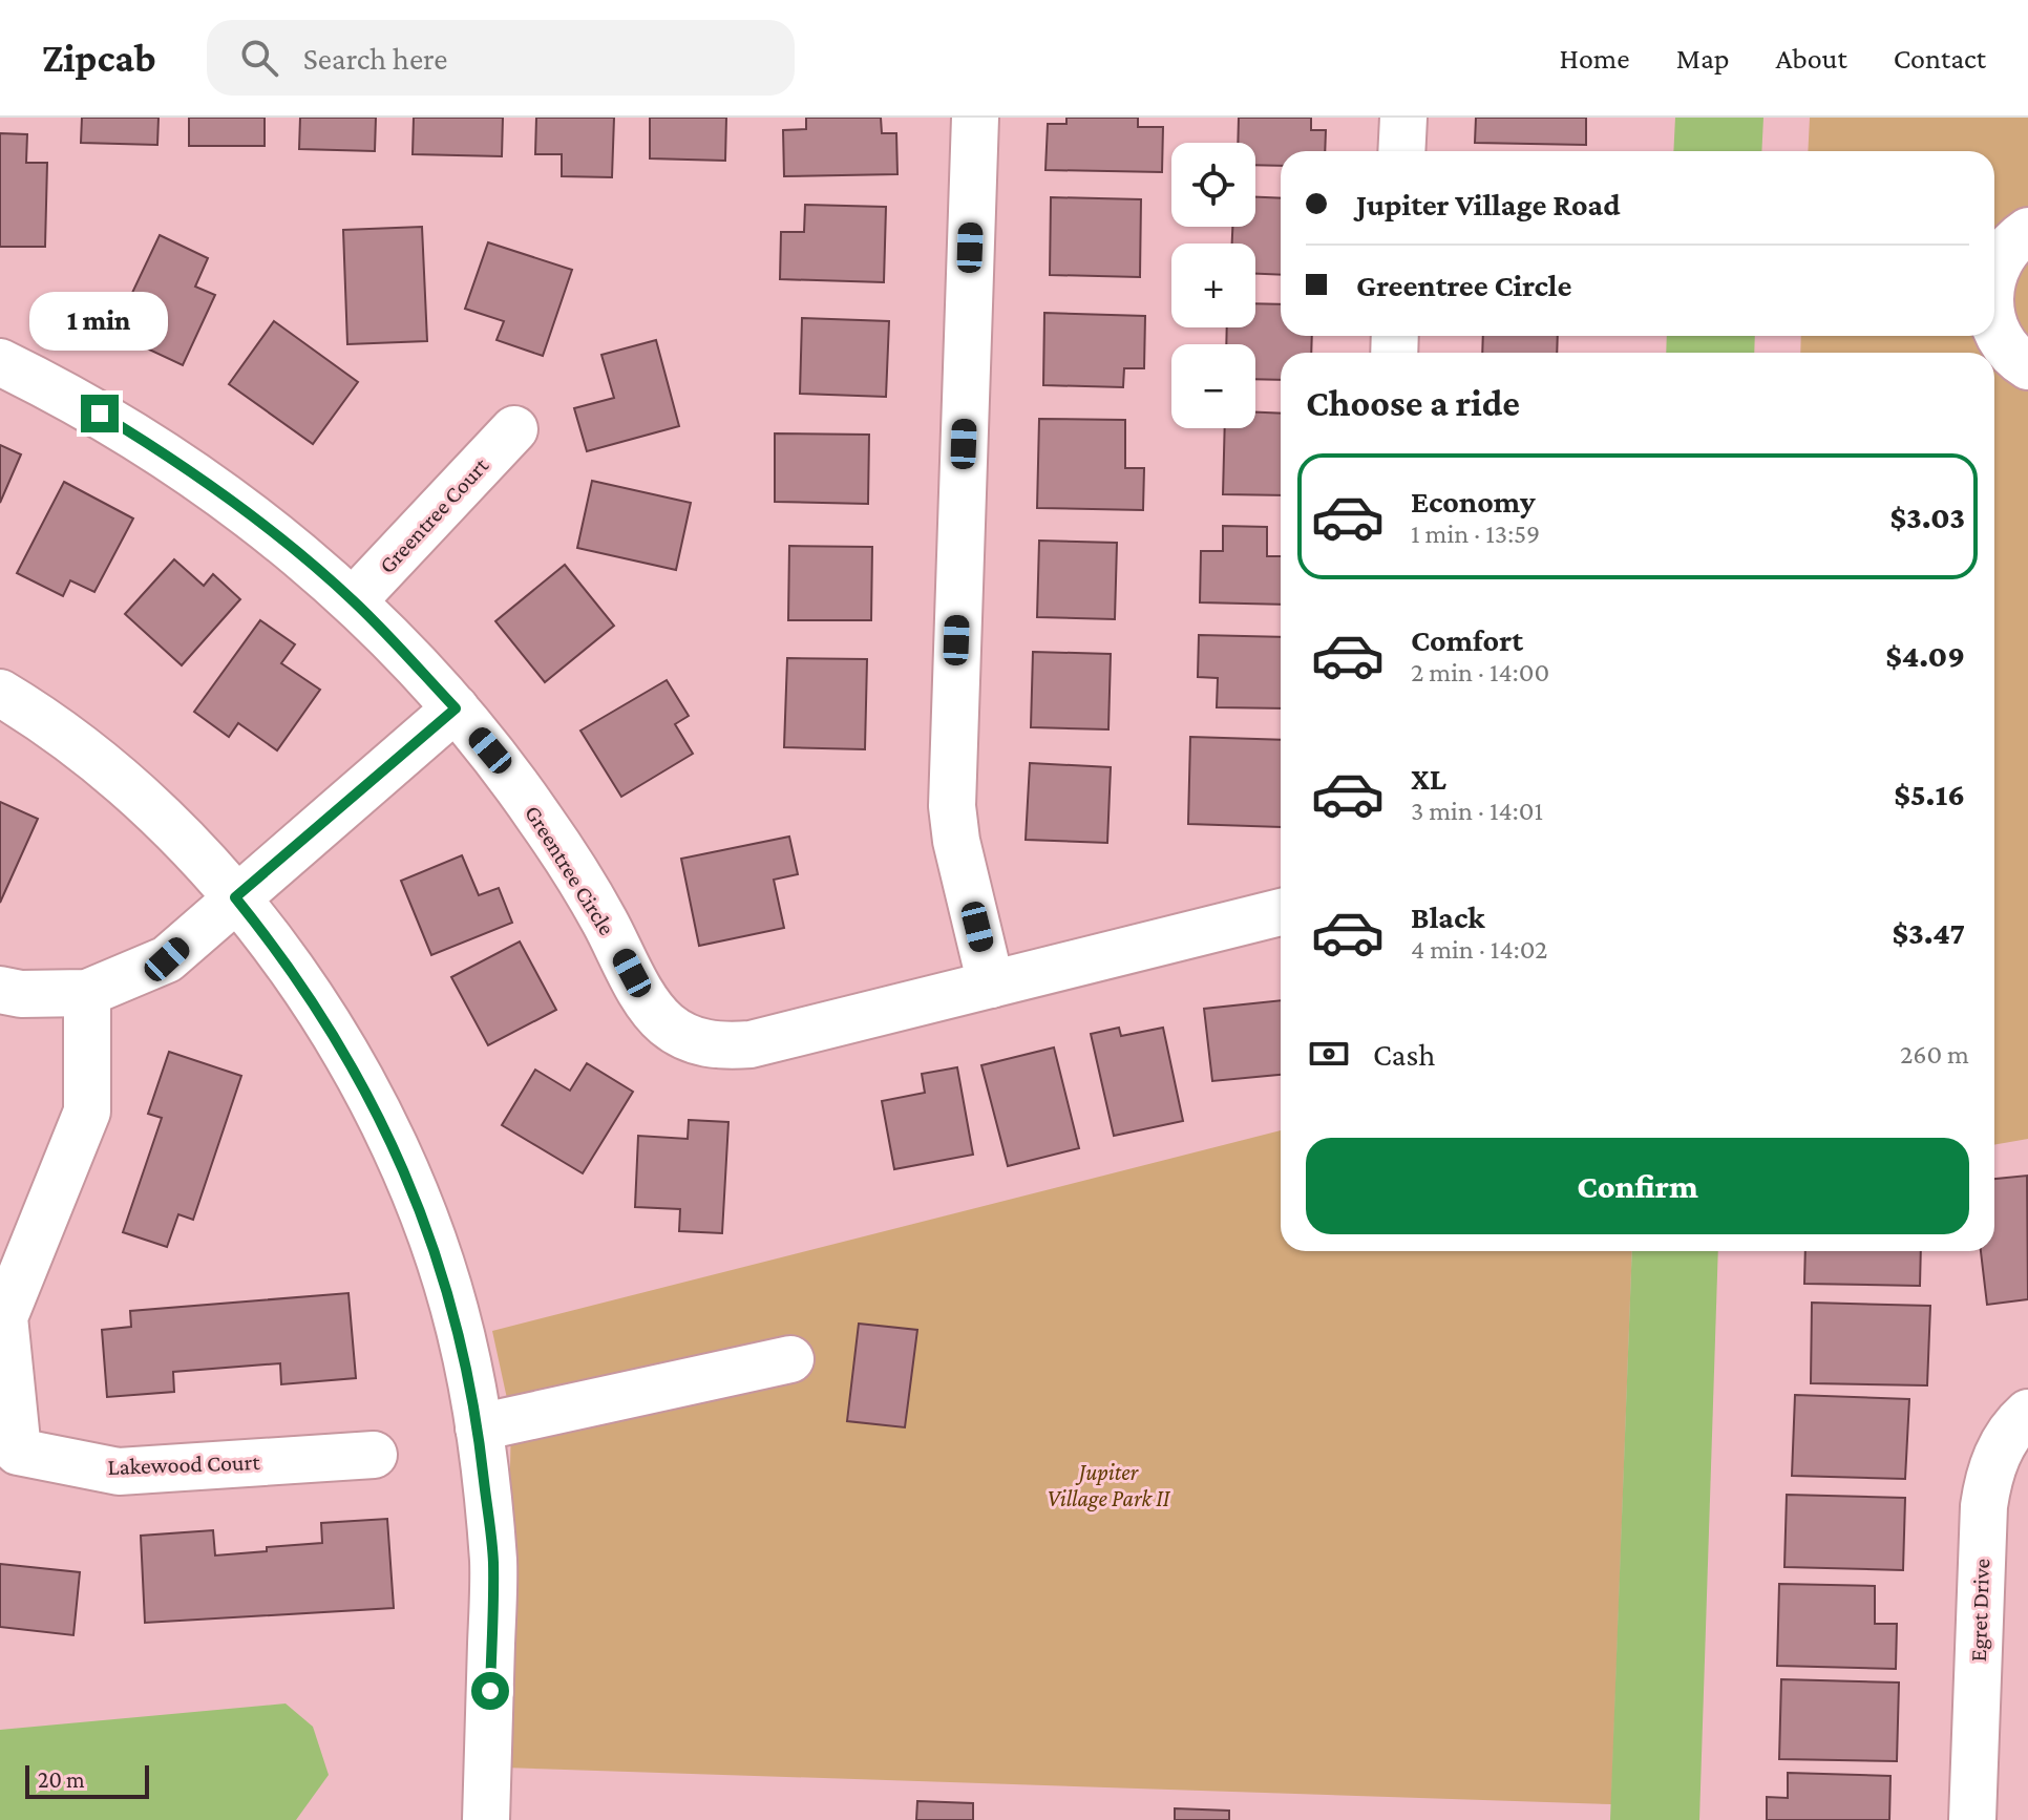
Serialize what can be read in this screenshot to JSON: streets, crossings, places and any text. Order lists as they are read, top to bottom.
{
  "streets": {
    "street": [
      "Greentree Court",
      "Greentree Circle",
      "Lakewood Court",
      "Egret Drive"
    ]
  },
  "crossings": [
    ["Greentree Court", "Greentree Circle"]
  ],
  "parks": ["Jupiter Village Park II"],
  "scale_bar": "20 m",
  "page": {
    "header": "Zipcab",
    "search": "Search here",
    "nav": [
      "Home",
      "Map",
      "About",
      "Contact"
    ],
    "map_buttons": ["+", "−"],
    "banner": ["Jupiter Village Road", "Greentree Circle"],
    "bubble": "1 min",
    "heading": "Choose a ride",
    "list": [
      {
        "name": "Economy",
        "note": "1 min · 13:59",
        "value": "$3.03"
      },
      {
        "name": "Comfort",
        "note": "2 min · 14:00",
        "value": "$4.09"
      },
      {
        "name": "XL",
        "note": "3 min · 14:01",
        "value": "$5.16"
      },
      {
        "name": "Black",
        "note": "4 min · 14:02",
        "value": "$3.47"
      }
    ],
    "pay": ["Cash", "260 m"],
    "buttons": "Confirm",
    "scale": "20 m"
  }
}
